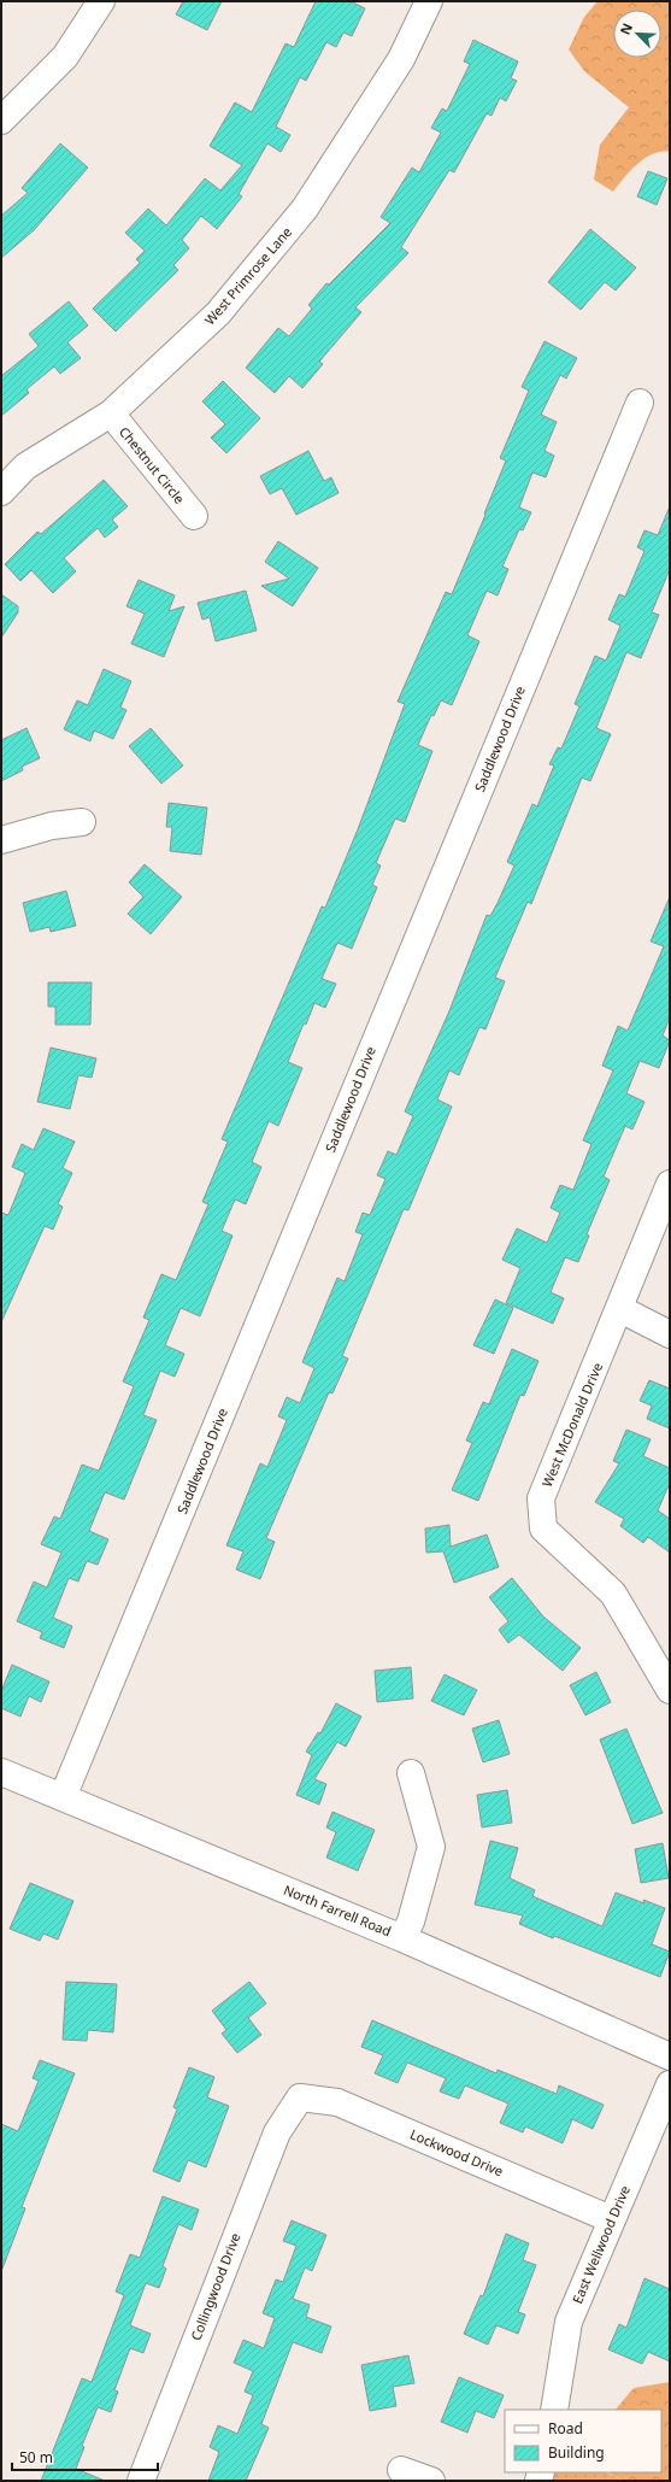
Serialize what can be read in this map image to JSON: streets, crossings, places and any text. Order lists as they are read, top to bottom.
{
  "streets": {
    "street": [
      "West Primrose Lane",
      "Chestnut Circle",
      "Saddlewood Drive",
      "West McDonald Drive",
      "North Farrell Road",
      "Lockwood Drive",
      "East Wellwood Drive",
      "Collingwood Drive"
    ]
  },
  "crossings": [
    ["West Primrose Lane", "Chestnut Circle"],
    ["Saddlewood Drive", "North Farrell Road"],
    ["Lockwood Drive", "East Wellwood Drive"],
    ["Lockwood Drive", "Collingwood Drive"]
  ],
  "legend": ["Road", "Building"],
  "scale_bar": "50 m",
  "north": "top left"
}
